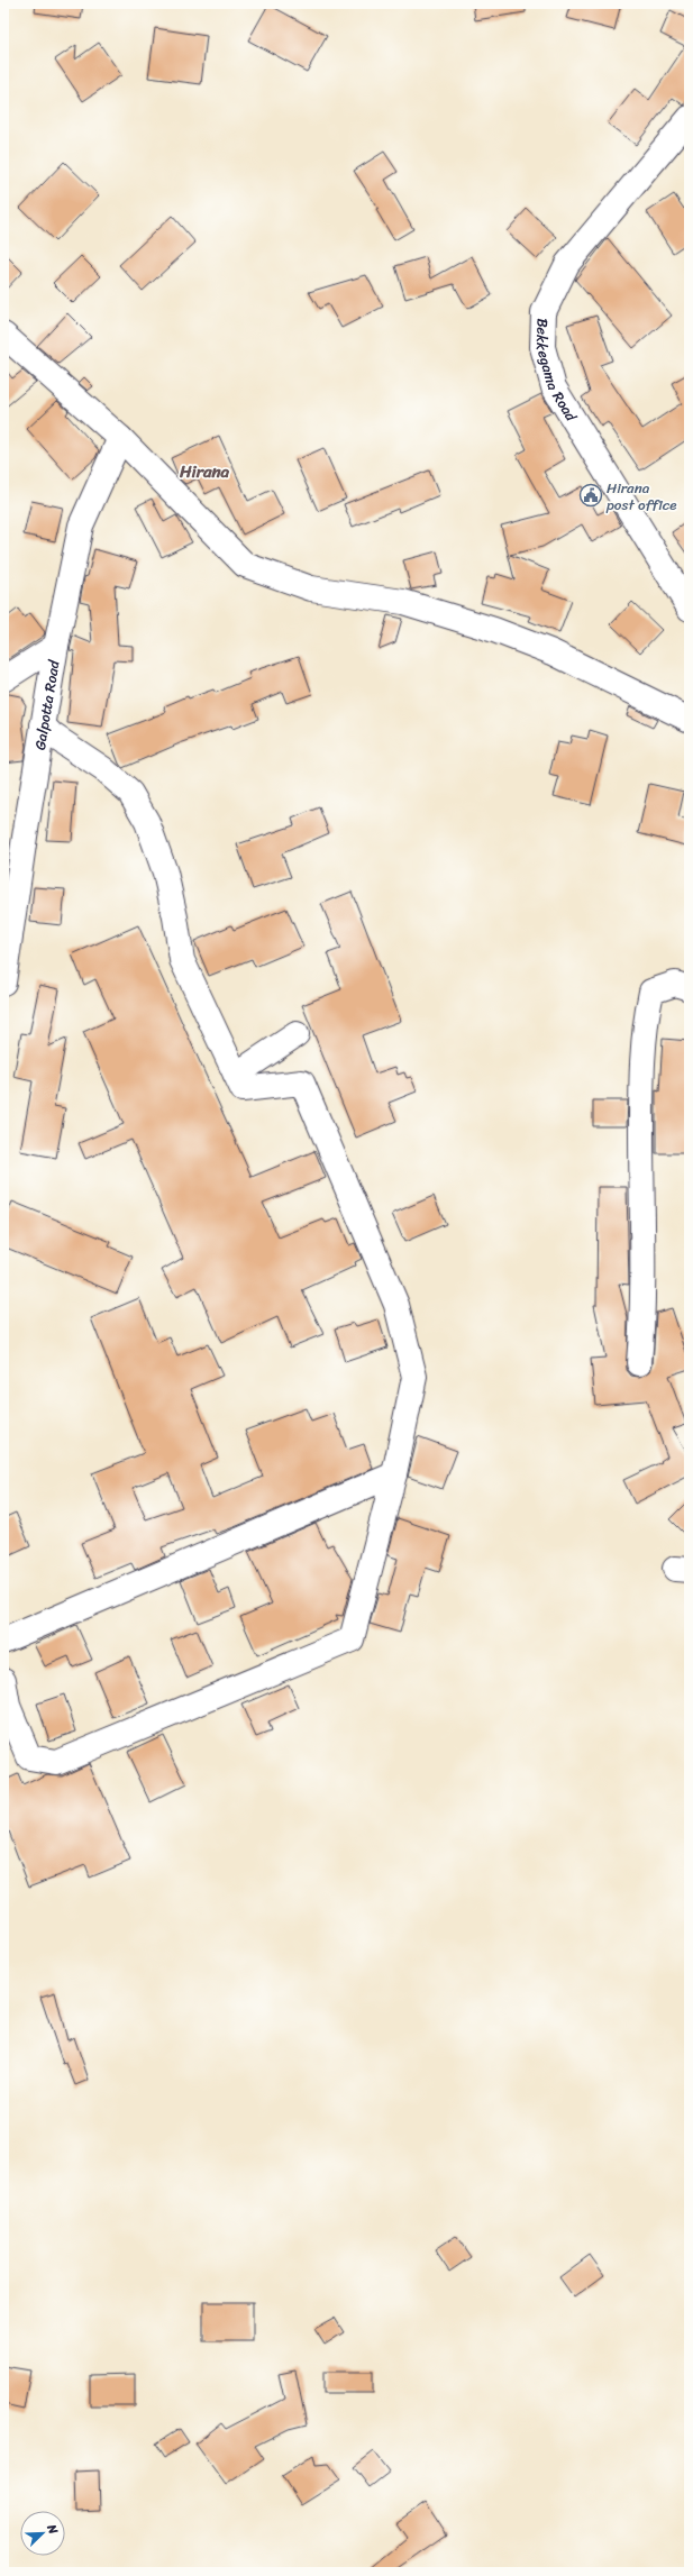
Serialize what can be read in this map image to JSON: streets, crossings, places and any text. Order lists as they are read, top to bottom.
{
  "streets": {
    "street": ["Bekkegama Road", "Galpotta Road"]
  },
  "districts": ["Hirana"],
  "places": {
    "public building": ["Hirana post office"]
  },
  "north": "top right"
}
